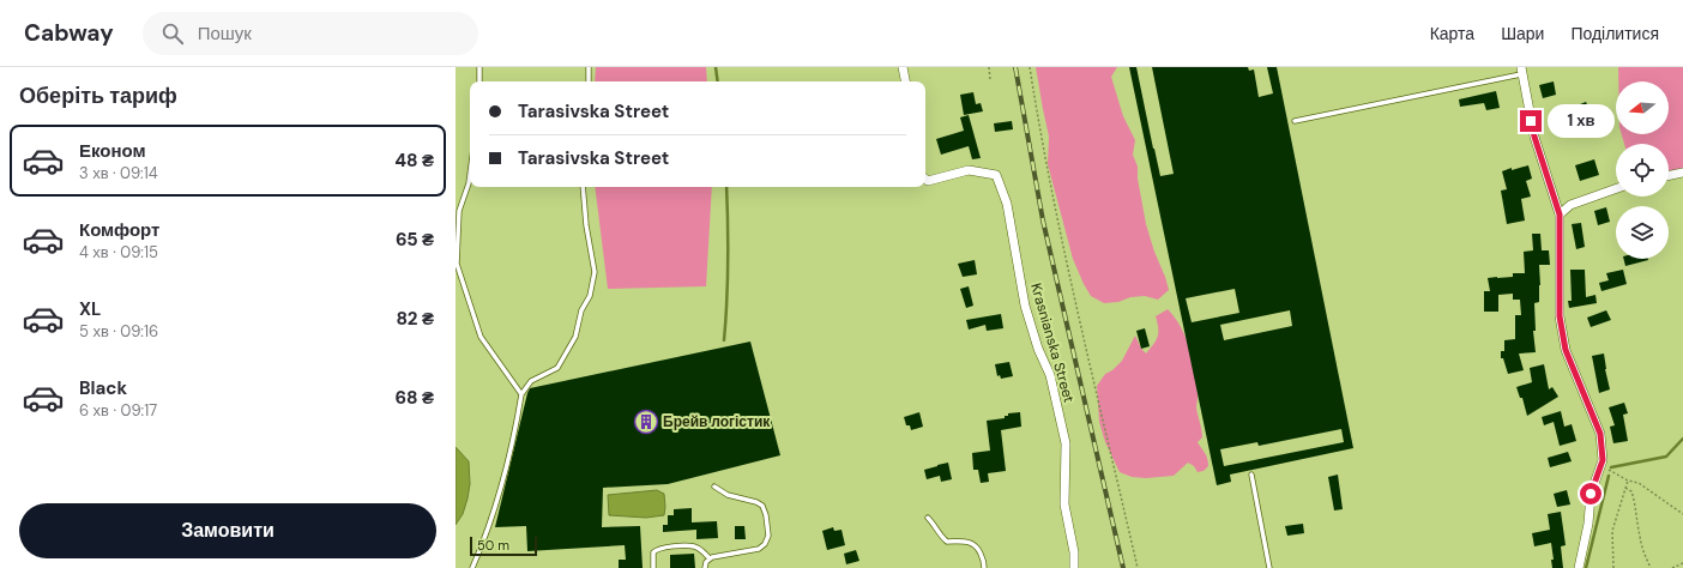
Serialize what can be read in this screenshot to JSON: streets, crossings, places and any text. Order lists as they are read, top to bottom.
{
  "streets": {
    "street": ["Krasnianska Street"]
  },
  "places": {
    "building": ["Брейв логістик"]
  },
  "scale_bar": "50 m",
  "north": "left",
  "page": {
    "header": "Cabway",
    "search": "Пошук",
    "nav": ["Карта", "Шари", "Поділитися"],
    "heading": "Оберіть тариф",
    "banner": ["Tarasivska Street", "Tarasivska Street"],
    "bubble": "1 хв",
    "list": [
      {
        "name": "Економ",
        "note": "3 хв · 09:14",
        "value": "48 ₴"
      },
      {
        "name": "Комфорт",
        "note": "4 хв · 09:15",
        "value": "65 ₴"
      },
      {
        "name": "XL",
        "note": "5 хв · 09:16",
        "value": "82 ₴"
      },
      {
        "name": "Black",
        "note": "6 хв · 09:17",
        "value": "68 ₴"
      }
    ],
    "buttons": "Замовити",
    "scale": "50 m"
  }
}
